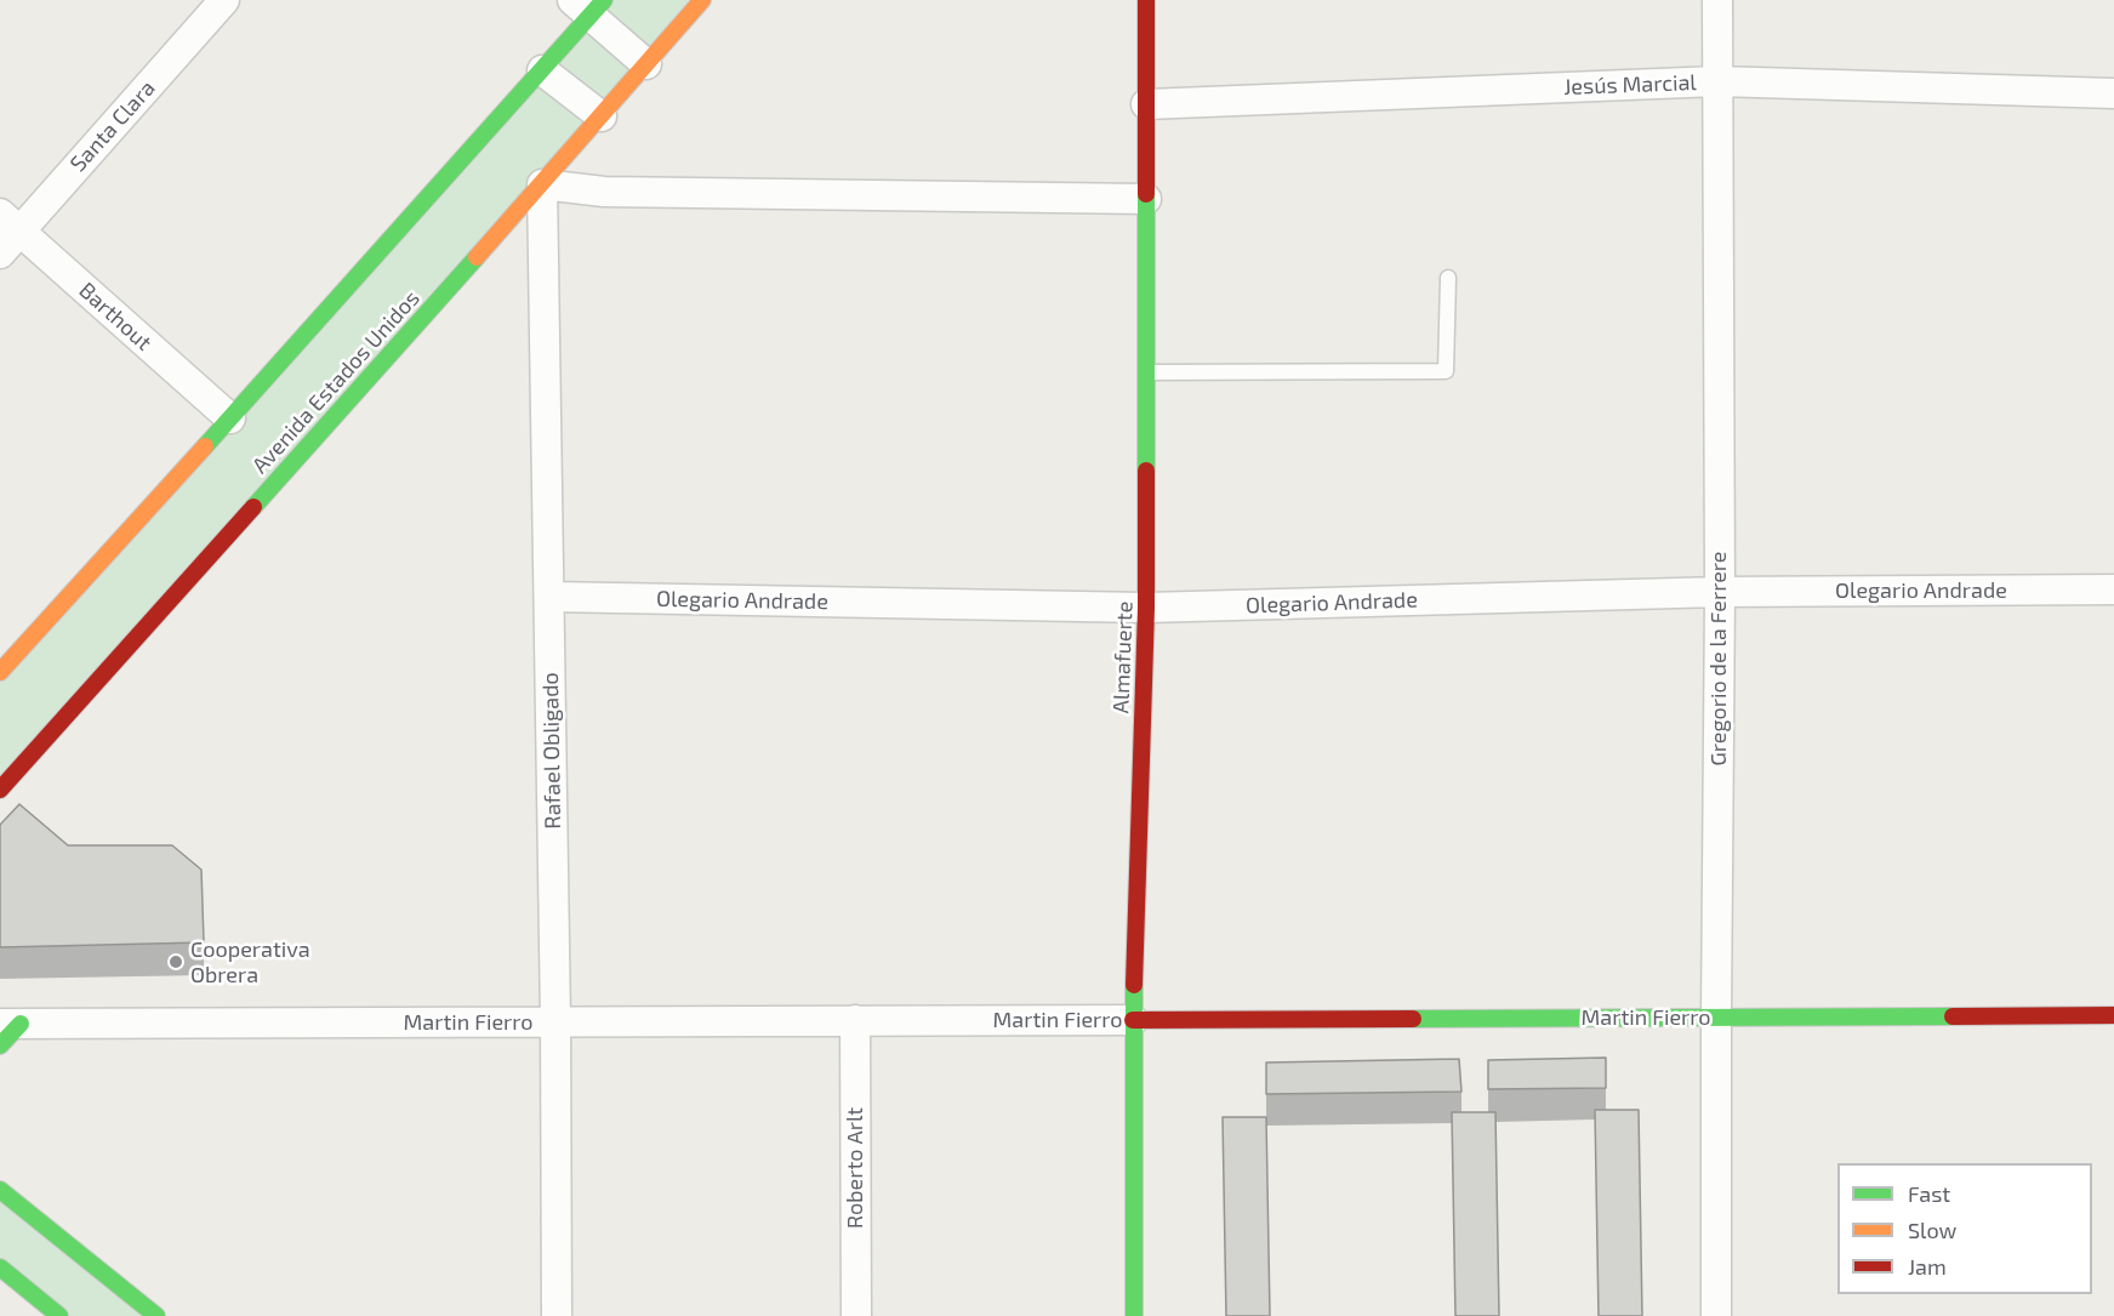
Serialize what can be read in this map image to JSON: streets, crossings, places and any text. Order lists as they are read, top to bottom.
{
  "streets": {
    "street": [
      "Jesús Marcial",
      "Santa Clara",
      "Barthout",
      "Avenida Estados Unidos",
      "Olegario Andrade",
      "Almafuerte",
      "Gregorio de la Ferrere",
      "Rafael Obligado",
      "Martin Fierro",
      "Roberto Arlt"
    ]
  },
  "crossings": [
    ["Jesús Marcial", "Almafuerte"],
    ["Jesús Marcial", "Gregorio de la Ferrere"],
    ["Santa Clara", "Barthout"],
    ["Avenida Estados Unidos", "Rafael Obligado"],
    ["Olegario Andrade", "Almafuerte"],
    ["Olegario Andrade", "Gregorio de la Ferrere"],
    ["Olegario Andrade", "Rafael Obligado"],
    ["Almafuerte", "Martin Fierro"],
    ["Gregorio de la Ferrere", "Martin Fierro"],
    ["Rafael Obligado", "Martin Fierro"],
    ["Martin Fierro", "Roberto Arlt"]
  ],
  "places": ["Cooperativa Obrera"],
  "legend": ["Fast", "Slow", "Jam"]
}
